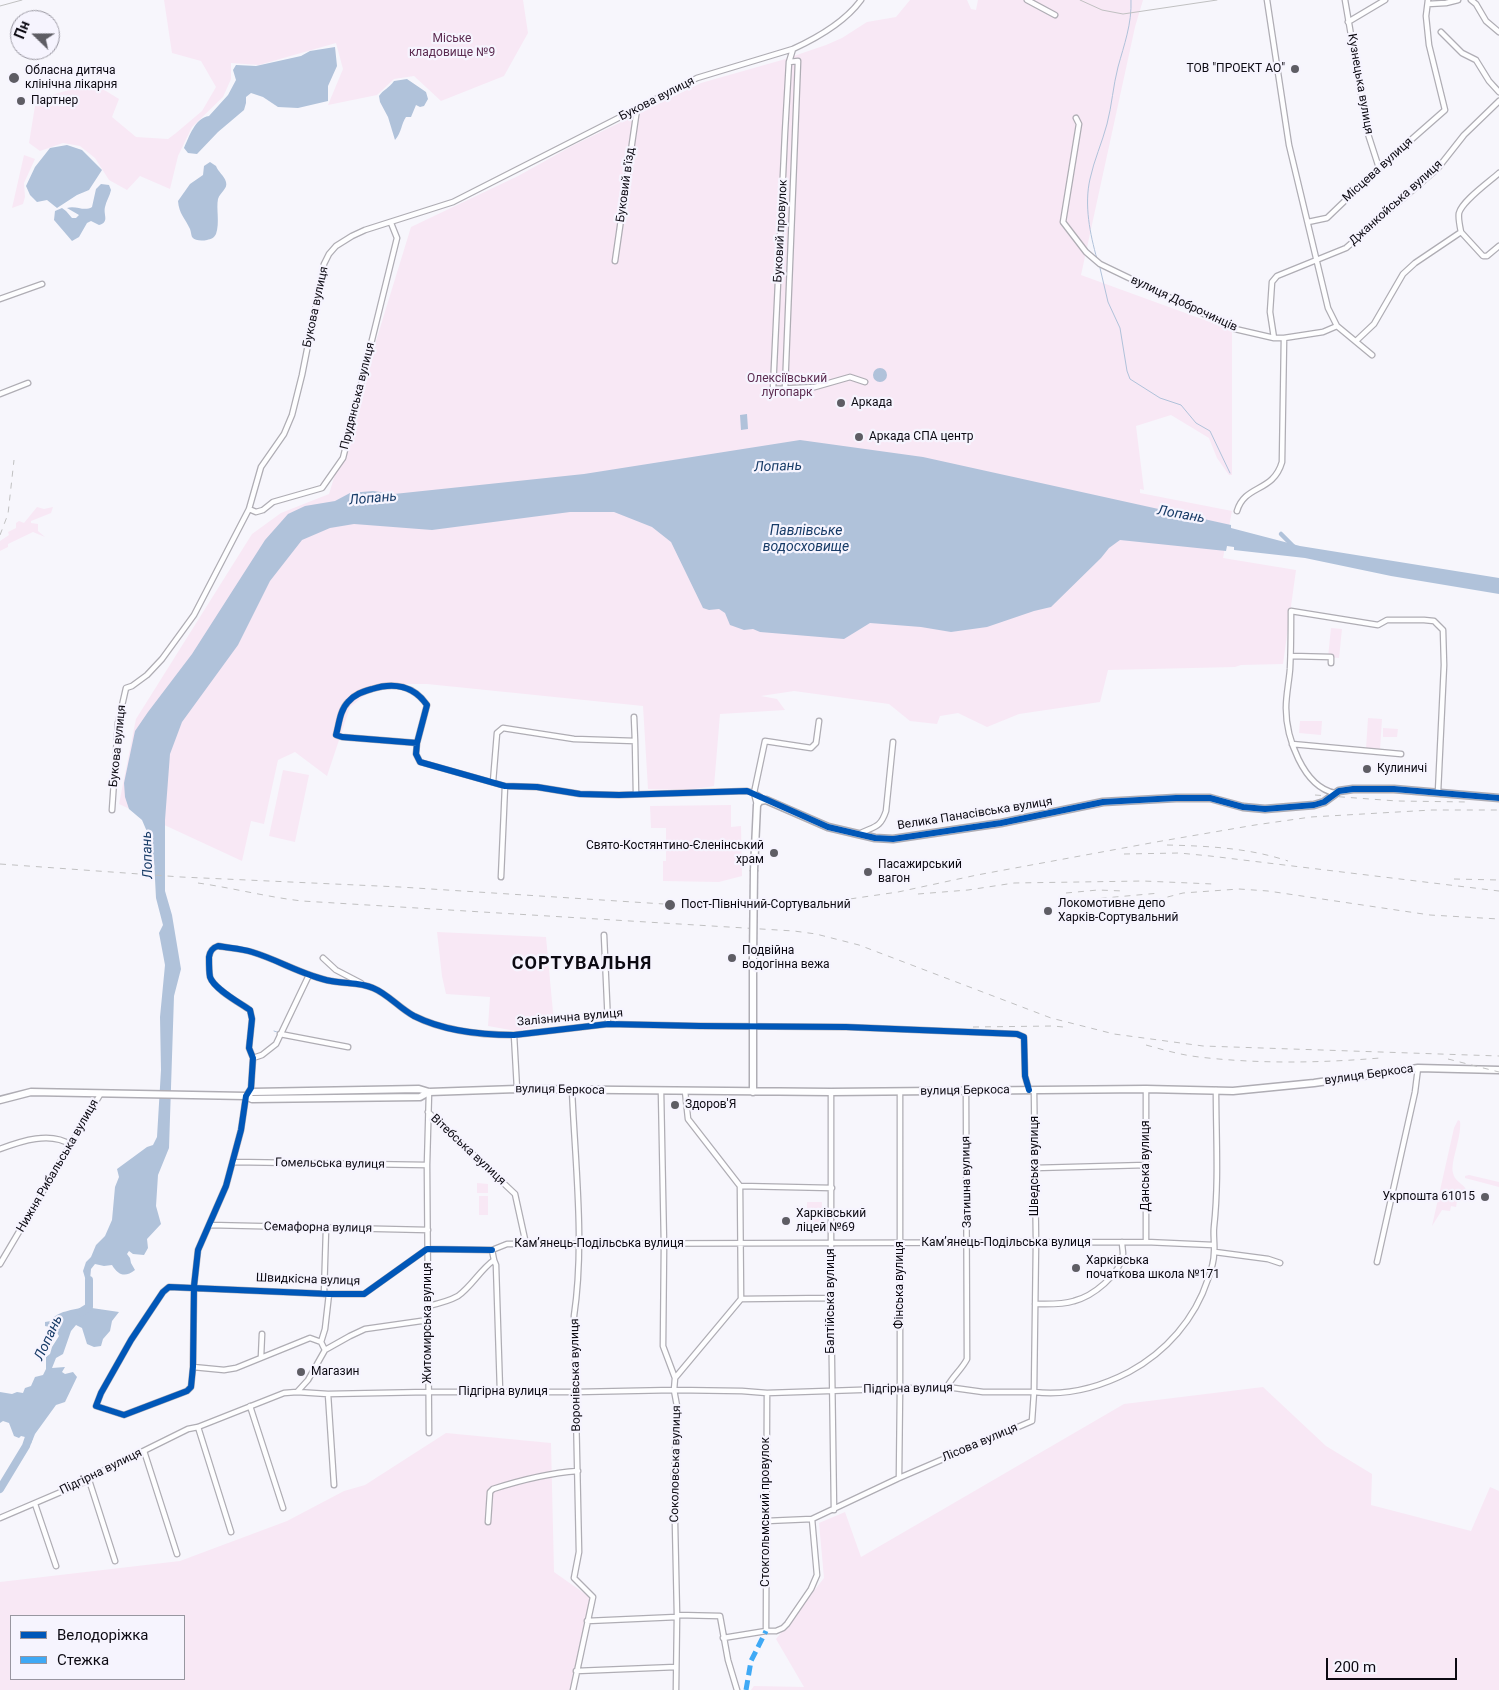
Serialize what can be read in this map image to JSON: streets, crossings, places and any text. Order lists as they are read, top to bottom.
{
  "streets": {
    "street": [
      "Кузнецька вулиця",
      "Букова вулиця",
      "Місцева вулиця",
      "Буковий в'їзд",
      "Джанкойська вулиця",
      "Буковий провулок",
      "вулиця Доброчинців",
      "Прудянська вулиця",
      "Велика Панасівська вулиця",
      "Залізнична вулиця",
      "вулиця Беркоса",
      "Вітебська вулиця",
      "Гомельська вулиця",
      "Нижня Рибальська вулиця",
      "Шведська вулиця",
      "Данська вулиця",
      "Затишна вулиця",
      "Семафорна вулиця",
      "Кам’янець-Подільська вулиця",
      "Швидкісна вулиця",
      "Фінська вулиця",
      "Балтійська вулиця",
      "Житомирська вулиця",
      "Воронівська вулиця",
      "Підгірна вулиця",
      "Лісова вулиця",
      "Соколовська вулиця",
      "Стокгольмський провулок"
    ]
  },
  "crossings": [
    ["Кузнецька вулиця", "Місцева вулиця"],
    ["Букова вулиця", "Буковий в'їзд"],
    ["Букова вулиця", "Буковий провулок"],
    ["Букова вулиця", "Прудянська вулиця"],
    ["Джанкойська вулиця", "вулиця Доброчинців"],
    ["Залізнична вулиця", "Шведська вулиця"],
    ["вулиця Беркоса", "Нижня Рибальська вулиця"],
    ["вулиця Беркоса", "Шведська вулиця"],
    ["вулиця Беркоса", "Данська вулиця"],
    ["вулиця Беркоса", "Затишна вулиця"],
    ["вулиця Беркоса", "Фінська вулиця"],
    ["вулиця Беркоса", "Балтійська вулиця"],
    ["вулиця Беркоса", "Житомирська вулиця"],
    ["вулиця Беркоса", "Воронівська вулиця"],
    ["вулиця Беркоса", "Соколовська вулиця"],
    ["Вітебська вулиця", "Кам’янець-Подільська вулиця"],
    ["Вітебська вулиця", "Житомирська вулиця"],
    ["Гомельська вулиця", "Житомирська вулиця"],
    ["Шведська вулиця", "Кам’янець-Подільська вулиця"],
    ["Шведська вулиця", "Підгірна вулиця"],
    ["Шведська вулиця", "Лісова вулиця"],
    ["Данська вулиця", "Кам’янець-Подільська вулиця"],
    ["Затишна вулиця", "Кам’янець-Подільська вулиця"],
    ["Затишна вулиця", "Підгірна вулиця"],
    ["Семафорна вулиця", "Житомирська вулиця"],
    ["Кам’янець-Подільська вулиця", "Фінська вулиця"],
    ["Кам’янець-Подільська вулиця", "Балтійська вулиця"],
    ["Кам’янець-Подільська вулиця", "Воронівська вулиця"],
    ["Кам’янець-Подільська вулиця", "Соколовська вулиця"],
    ["Швидкісна вулиця", "Житомирська вулиця"],
    ["Фінська вулиця", "Підгірна вулиця"],
    ["Фінська вулиця", "Лісова вулиця"],
    ["Балтійська вулиця", "Підгірна вулиця"],
    ["Балтійська вулиця", "Лісова вулиця"],
    ["Житомирська вулиця", "Підгірна вулиця"],
    ["Воронівська вулиця", "Підгірна вулиця"],
    ["Підгірна вулиця", "Лісова вулиця"],
    ["Підгірна вулиця", "Соколовська вулиця"],
    ["Підгірна вулиця", "Стокгольмський провулок"],
    ["Лісова вулиця", "Стокгольмський провулок"]
  ],
  "districts": ["СОРТУВАЛЬНЯ"],
  "water": ["Лопань", "Павлівське водосховище"],
  "parks": ["Міське кладовище №9", "Олексіївський лугопарк"],
  "places": [
    "ТОВ \"ПРОЕКТ АО\"",
    "Обласна дитяча клінічна лікарня",
    "Партнер",
    "Аркада",
    "Аркада СПА центр",
    "Кулиничі",
    "Свято-Костянтино-Єленінський храм",
    "Пасажирський вагон",
    "Пост-Північний-Сортувальний",
    "Локомотивне депо Харків-Сортувальний",
    "Подвійна водогінна вежа",
    "Здоров'Я",
    "Укрпошта 61015",
    "Харківський ліцей №69",
    "Харківська початкова школа №171",
    "Магазин"
  ],
  "legend": ["Велодоріжка", "Стежка"],
  "scale_bar": "200 m",
  "north": "left"
}
